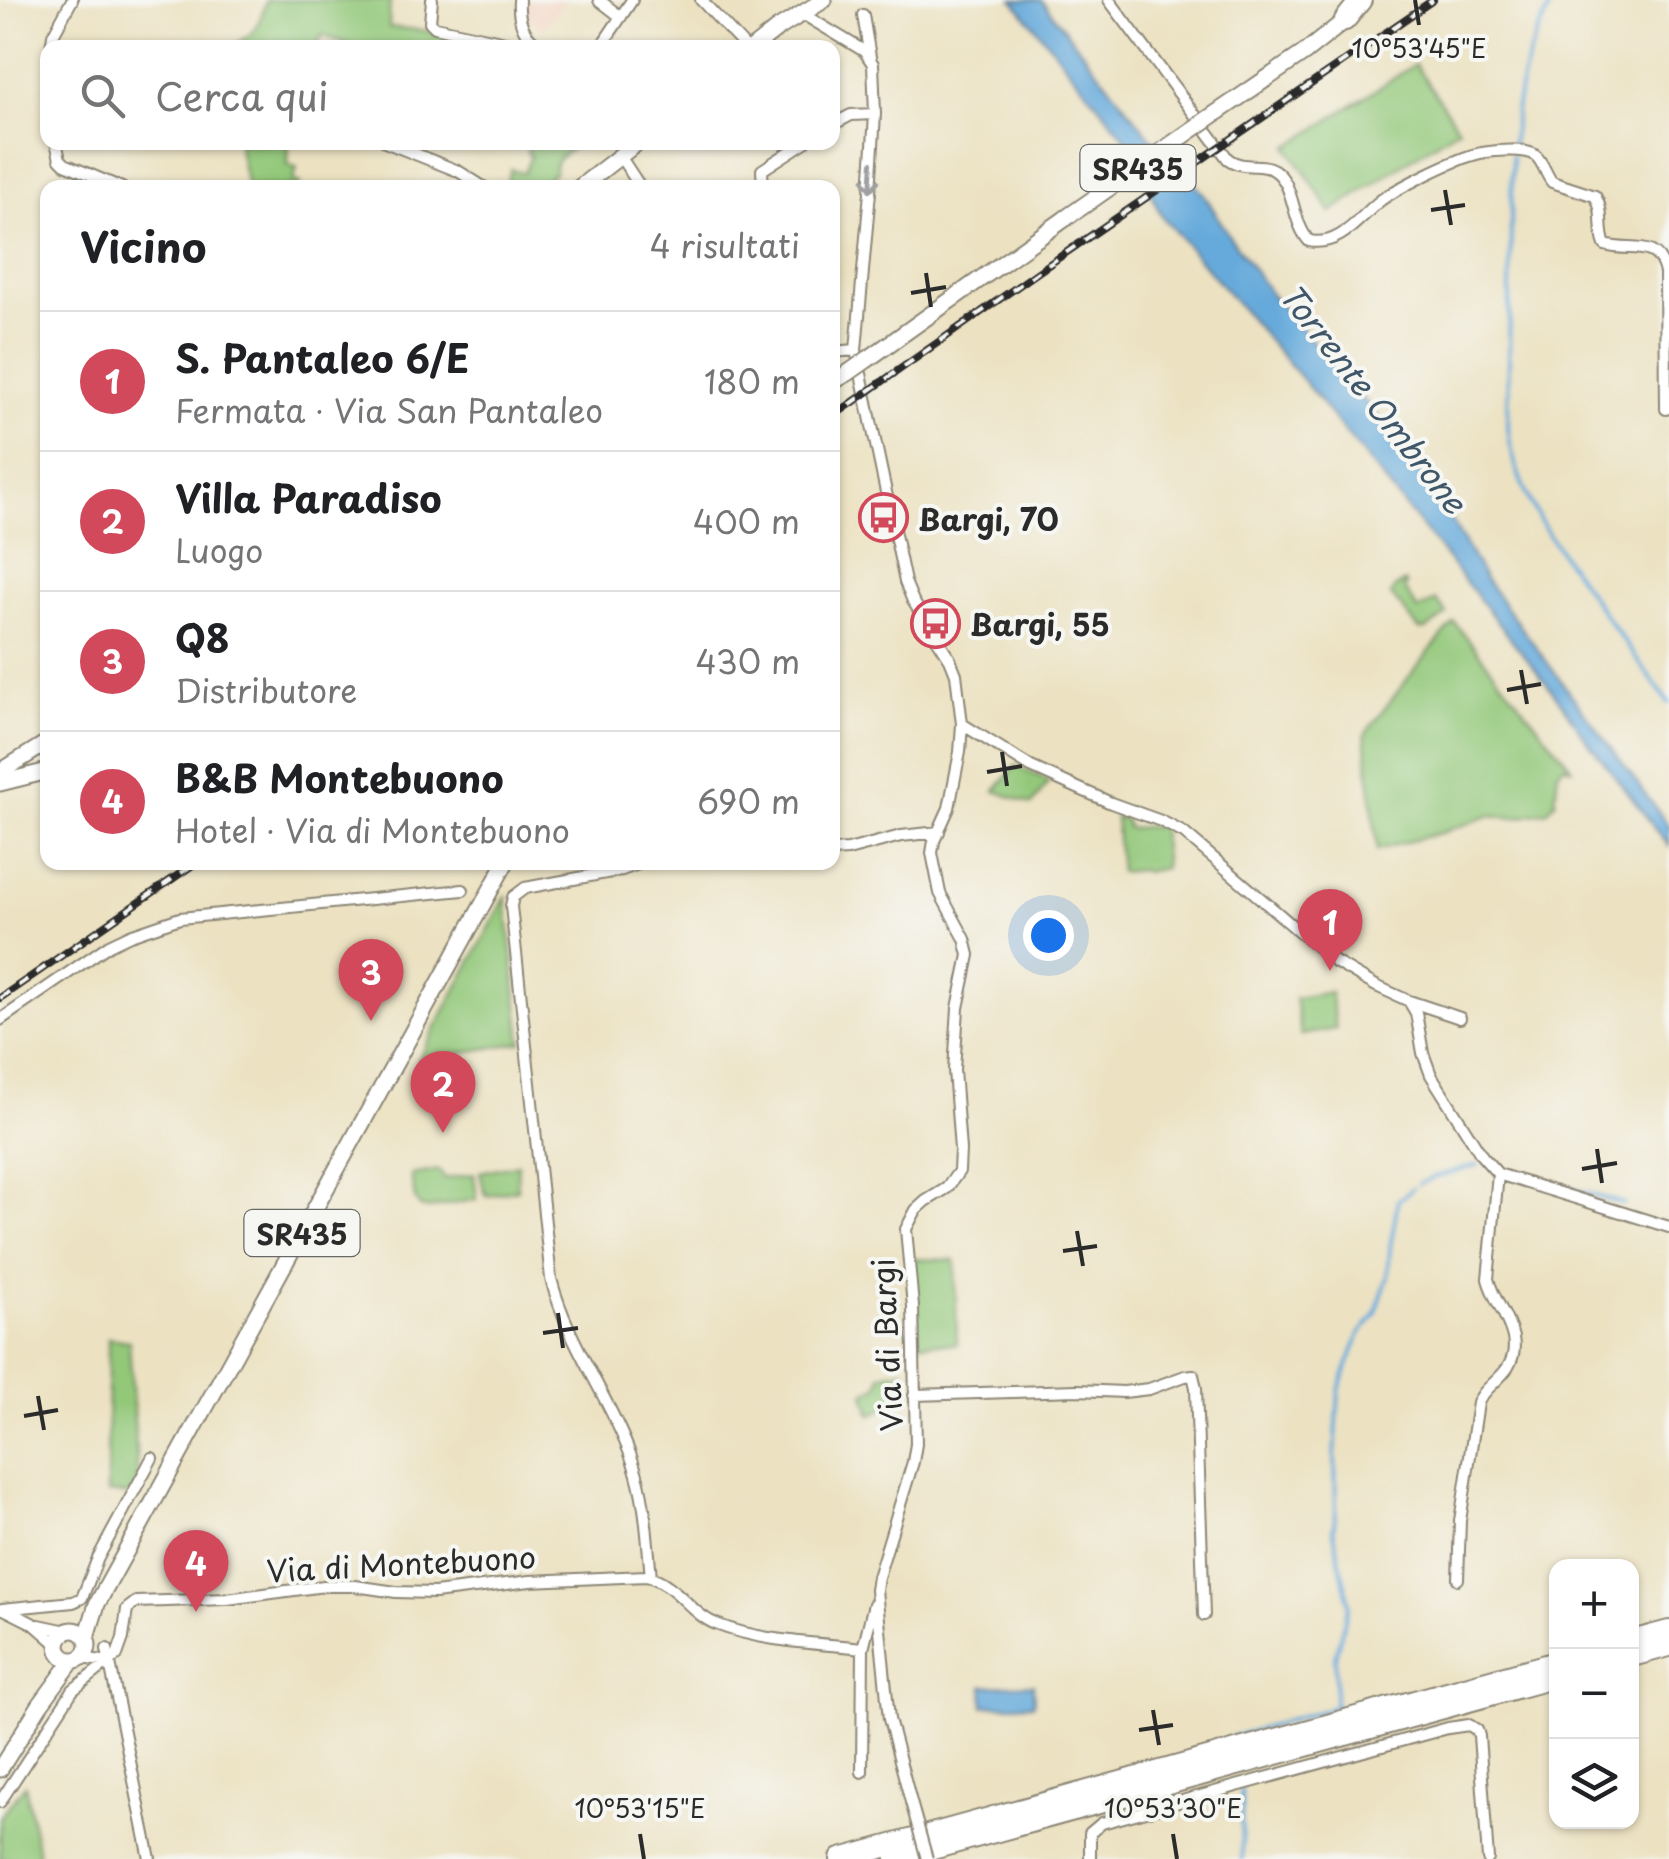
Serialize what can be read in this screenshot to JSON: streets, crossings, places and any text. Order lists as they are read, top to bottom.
{
  "streets": {
    "main road": ["SR435"],
    "street": ["Via di Bargi", "Via di Montebuono"]
  },
  "crossings": [
    ["SR435", "Via di Bargi"]
  ],
  "water": ["Torrente Ombrone"],
  "places": {
    "bus stop": ["Bargi, 70", "Bargi, 55"]
  },
  "page": {
    "search": "Cerca qui",
    "heading": ["Vicino", "4 risultati"],
    "list": [
      {
        "mark": "1",
        "name": "S. Pantaleo 6/E",
        "note": "Fermata · Via San Pantaleo",
        "value": "180 m"
      },
      {
        "mark": "2",
        "name": "Villa Paradiso",
        "note": "Luogo",
        "value": "400 m"
      },
      {
        "mark": "3",
        "name": "Q8",
        "note": "Distributore",
        "value": "430 m"
      },
      {
        "mark": "4",
        "name": "B&B Montebuono",
        "note": "Hotel · Via di Montebuono",
        "value": "690 m"
      }
    ],
    "pins": [
      "1",
      "3",
      "2",
      "4"
    ],
    "map_buttons": ["+", "−"]
  },
  "coordinates": ["10°53'45\"E", "10°53'15\"E", "10°53'30\"E"]
}
